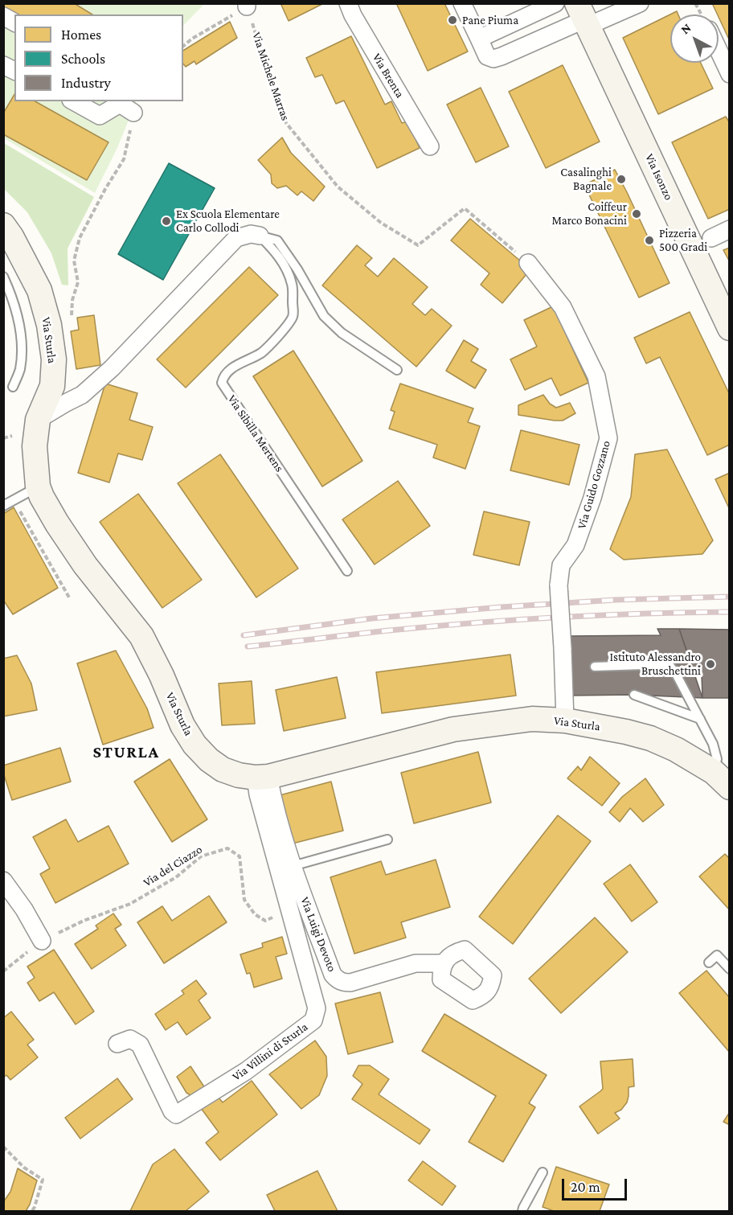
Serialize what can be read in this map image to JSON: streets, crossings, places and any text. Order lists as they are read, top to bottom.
{
  "streets": {
    "street": [
      "Via Brenta",
      "Via Isonzo",
      "Via Sturla",
      "Via Guido Gozzano",
      "Via Luigi Devoto",
      "Via Villini di Sturla"
    ],
    "lane": ["Via Sibilla Mertens"],
    "path": ["Via Michele Marras", "Via del Ciazzo"]
  },
  "crossings": [
    ["Via Michele Marras", "Via Guido Gozzano"],
    ["Via Sturla", "Via Guido Gozzano"],
    ["Via Sturla", "Via Luigi Devoto"],
    ["Via Sturla", "Via Villini di Sturla"],
    ["Via Luigi Devoto", "Via Villini di Sturla"]
  ],
  "districts": ["STURLA"],
  "places": [
    "Pane Piuma",
    "Casalinghi Bagnale",
    "Coiffeur Marco Bonacini",
    "Ex Scuola Elementare Carlo Collodi",
    "Pizzeria 500 Gradi",
    "Istituto Alessandro Bruschettini"
  ],
  "legend": ["Homes", "Schools", "Industry"],
  "scale_bar": "20 m",
  "north": "top left"
}
